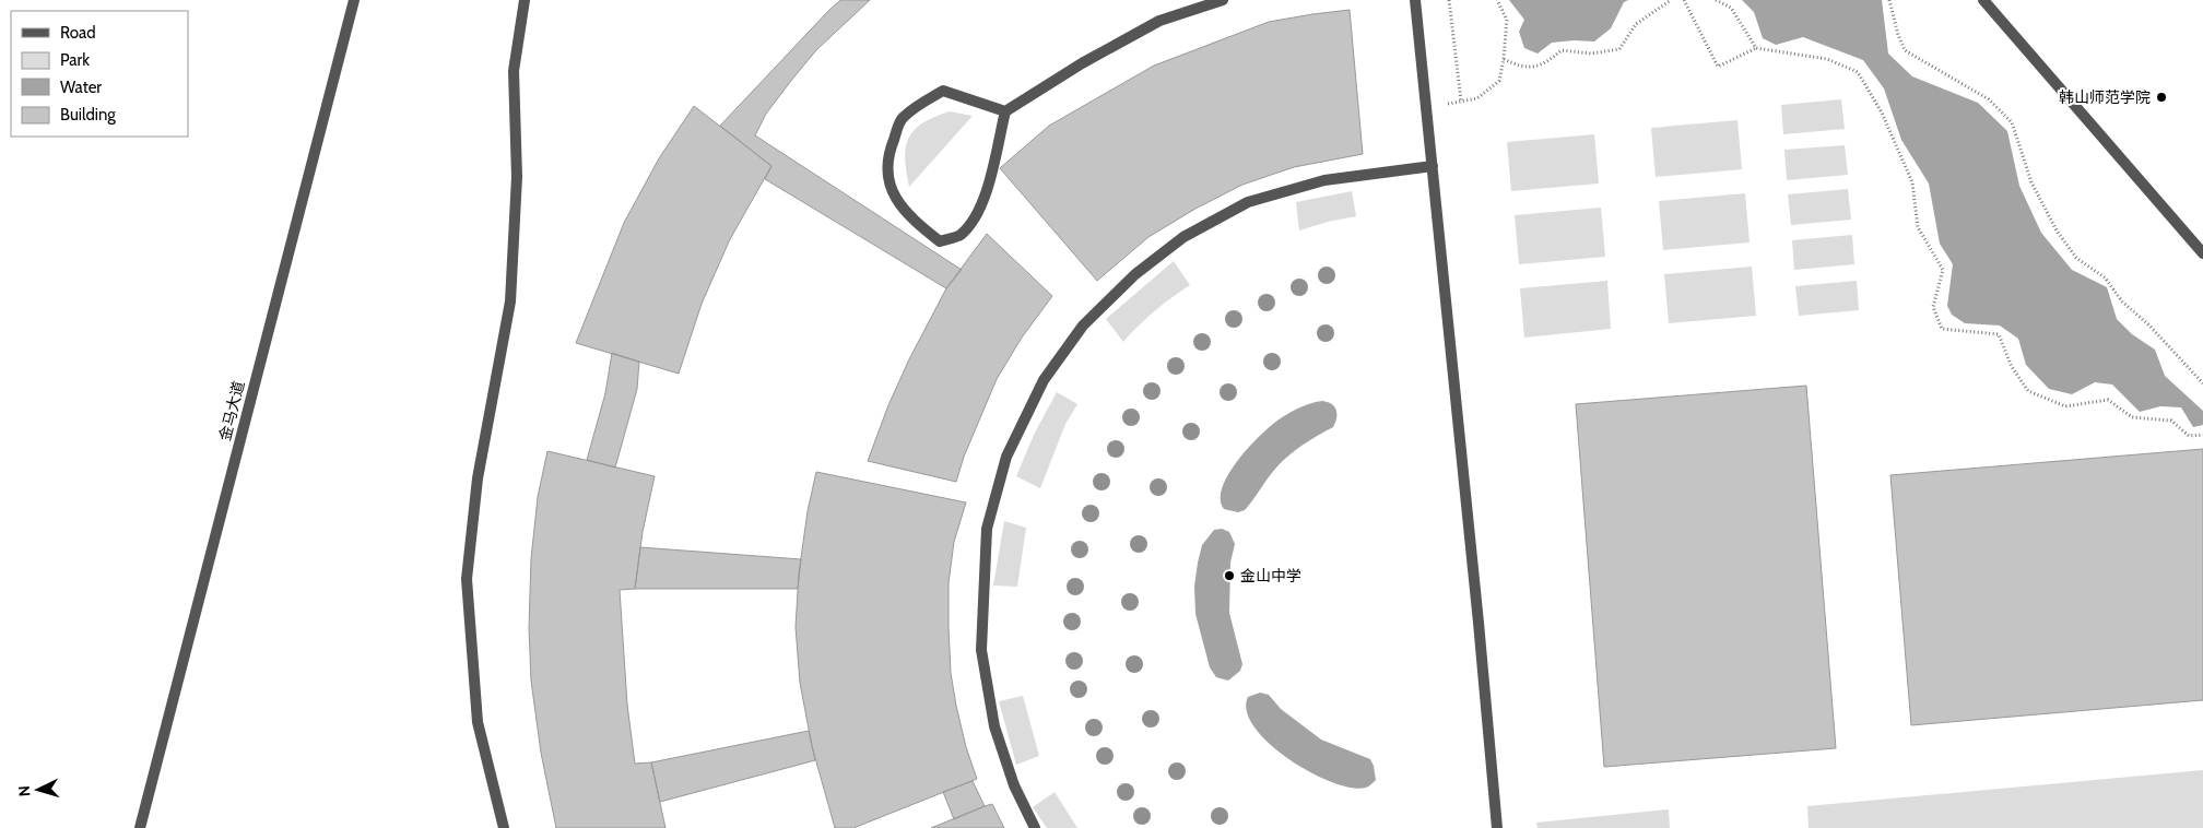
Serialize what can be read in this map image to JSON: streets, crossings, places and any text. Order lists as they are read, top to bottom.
{
  "streets": {
    "street": ["金马大道"]
  },
  "places": ["韩山师范学院", "金山中学"],
  "legend": [
    "Road",
    "Park",
    "Water",
    "Building"
  ],
  "north": "left"
}
